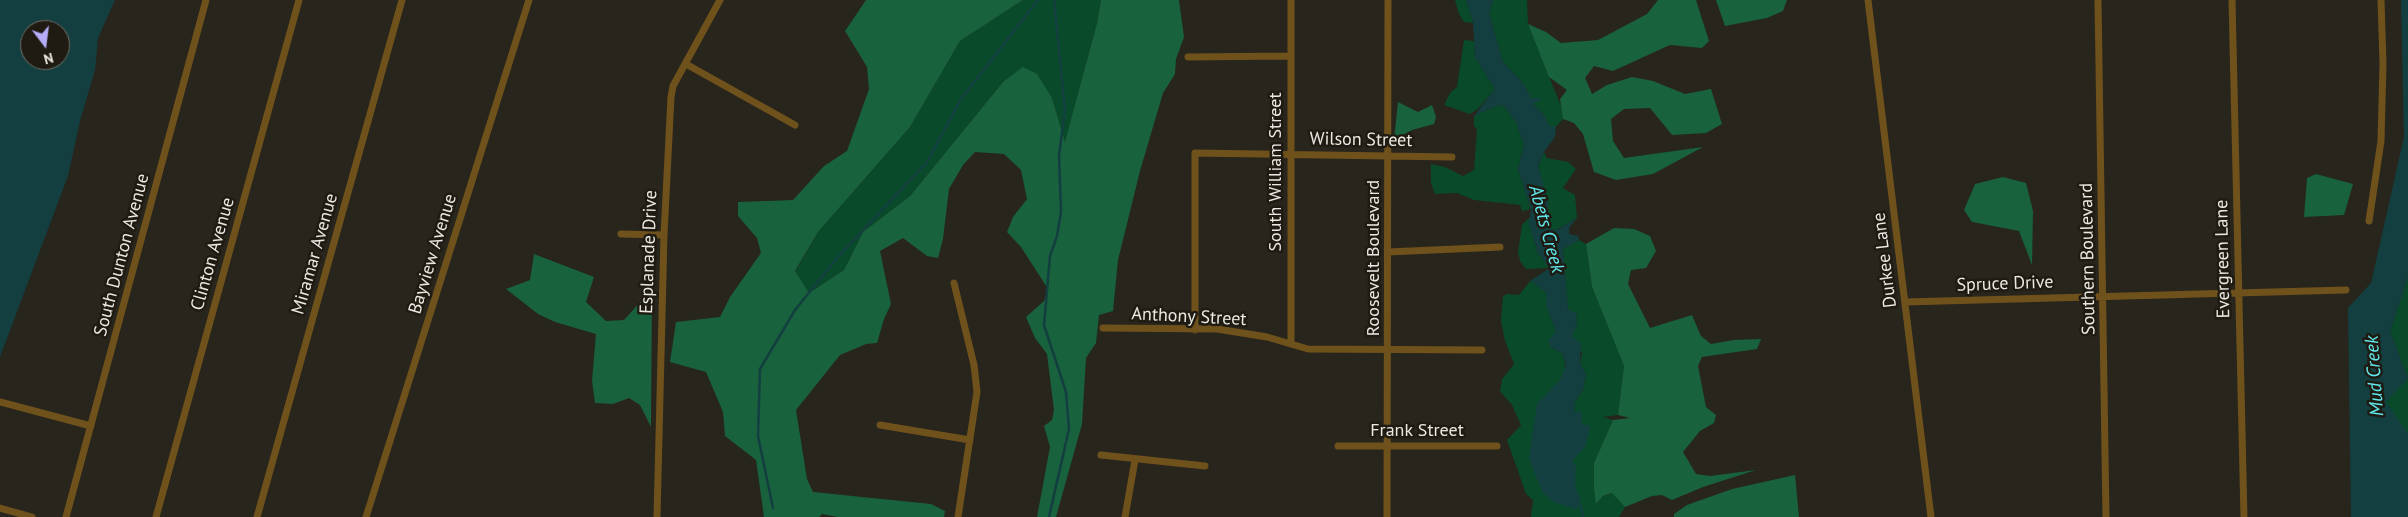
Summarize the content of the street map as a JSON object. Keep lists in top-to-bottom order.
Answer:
{
  "streets": {
    "street": [
      "Wilson Street",
      "South William Street",
      "Esplanade Drive",
      "Clinton Avenue",
      "Miramar Avenue",
      "Bayview Avenue",
      "South Dunton Avenue",
      "Roosevelt Boulevard",
      "Southern Boulevard",
      "Evergreen Lane",
      "Durkee Lane",
      "Spruce Drive",
      "Anthony Street",
      "Frank Street"
    ]
  },
  "crossings": [
    ["Wilson Street", "South William Street"],
    ["Wilson Street", "Roosevelt Boulevard"],
    ["Wilson Street", "Anthony Street"],
    ["South William Street", "Anthony Street"],
    ["Roosevelt Boulevard", "Anthony Street"],
    ["Roosevelt Boulevard", "Frank Street"],
    ["Southern Boulevard", "Spruce Drive"],
    ["Evergreen Lane", "Spruce Drive"],
    ["Durkee Lane", "Spruce Drive"]
  ],
  "water": ["Abets Creek", "Mud Creek"],
  "north": "bottom"
}
